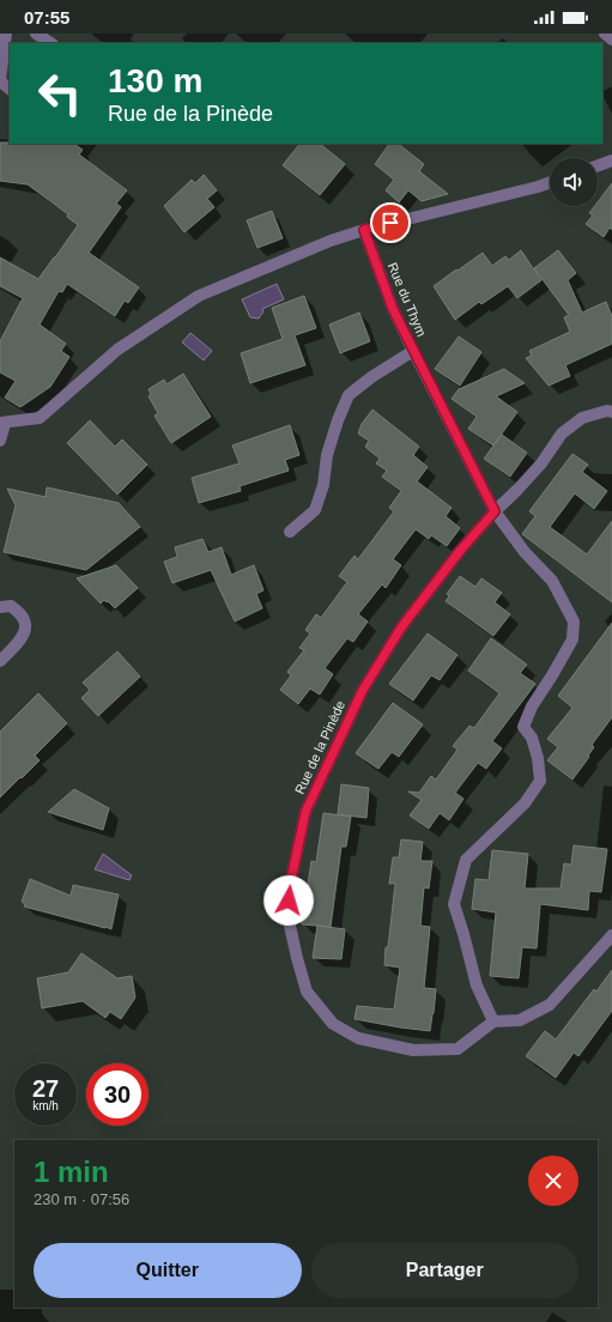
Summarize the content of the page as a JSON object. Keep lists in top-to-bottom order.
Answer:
{
  "streets": {
    "street": ["Rue du Thym", "Rue de la Pinède"]
  },
  "page": {
    "status": "07:55",
    "turn": ["130 m", "Rue de la Pinède"],
    "speed": "27 km/h",
    "limit": "30",
    "heading": ["1 min", "230 m · 07:56"],
    "buttons": ["Quitter", "Partager"]
  }
}
